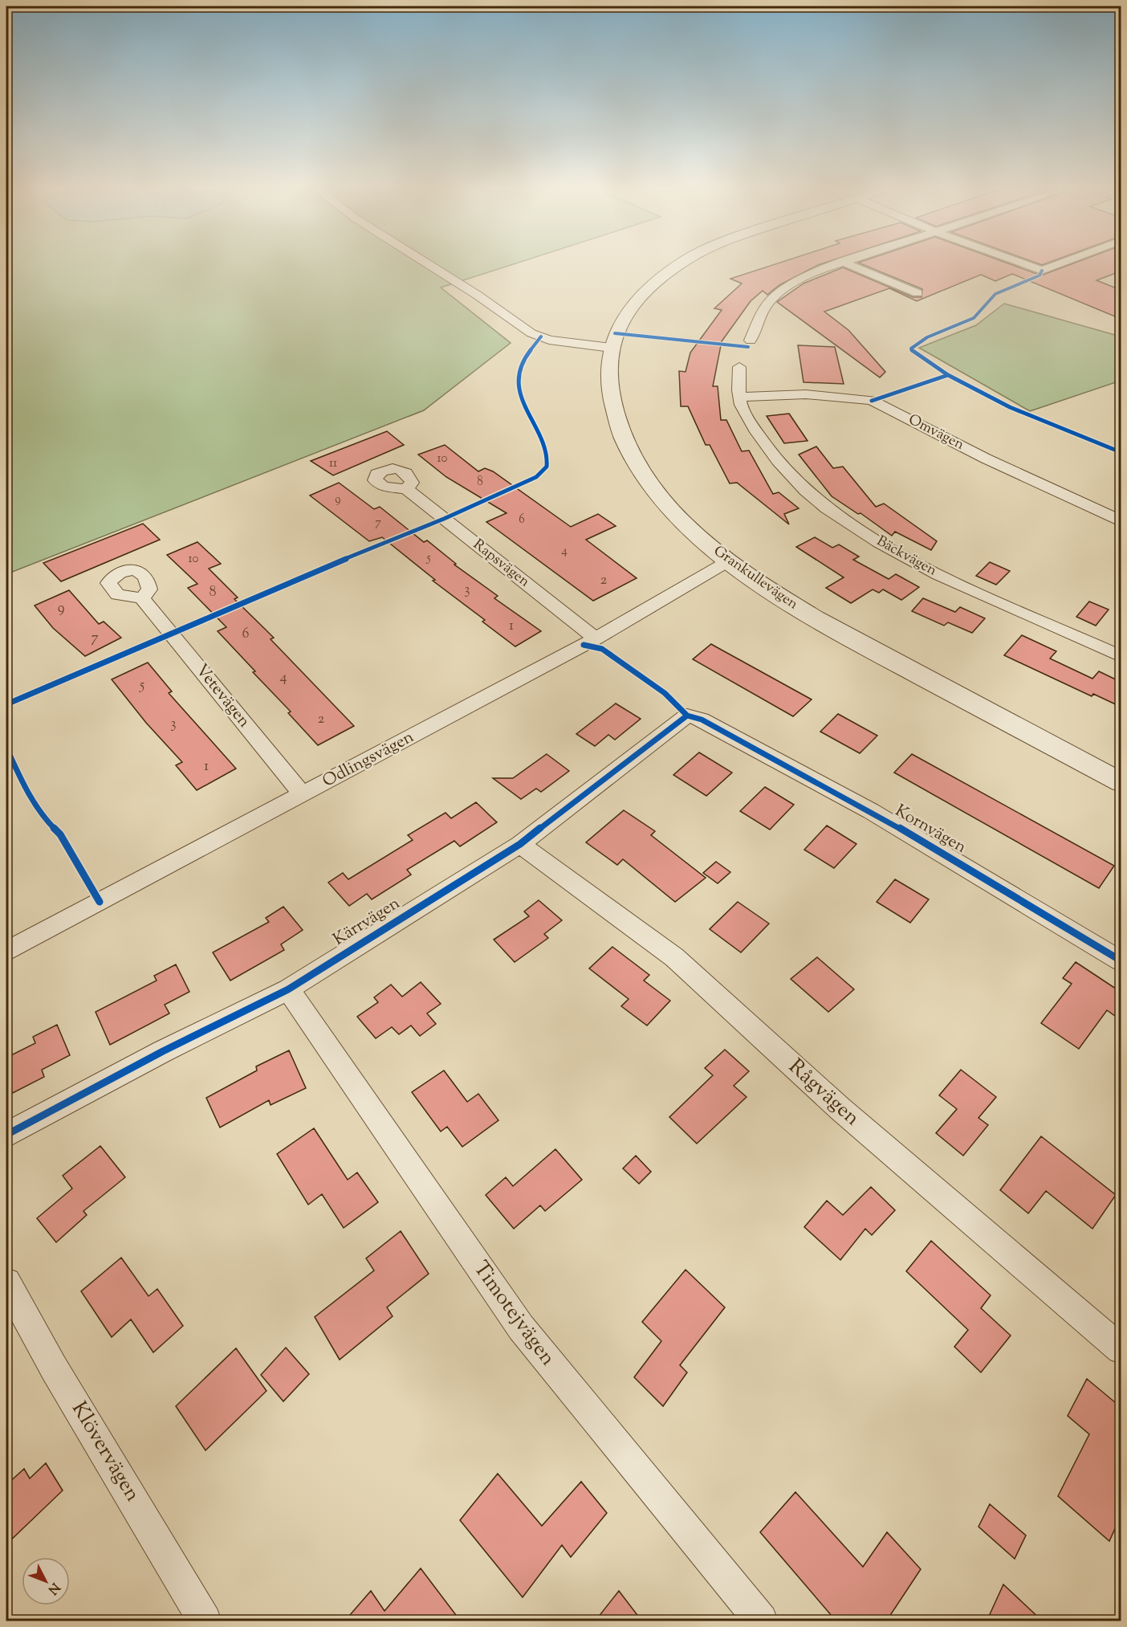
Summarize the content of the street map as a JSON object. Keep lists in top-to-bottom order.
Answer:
{
  "streets": {
    "street": [
      "Omvägen",
      "Bäckvägen",
      "Rapsvägen",
      "Grankullevägen",
      "Vetevägen",
      "Odlingsvägen",
      "Kornvägen",
      "Kärrvägen",
      "Rågvägen",
      "Timotejvägen",
      "Klövervägen"
    ]
  },
  "crossings": [
    ["Omvägen", "Bäckvägen"],
    ["Rapsvägen", "Odlingsvägen"],
    ["Grankullevägen", "Odlingsvägen"],
    ["Vetevägen", "Odlingsvägen"],
    ["Kornvägen", "Kärrvägen"],
    ["Kärrvägen", "Rågvägen"],
    ["Kärrvägen", "Timotejvägen"]
  ],
  "house_numbers": [
    "10",
    "11",
    "8",
    "9",
    "6",
    "7",
    "4",
    "5",
    "10",
    "2",
    "3",
    "8",
    "9",
    "1",
    "6",
    "7",
    "4",
    "5",
    "2",
    "3",
    "1"
  ],
  "north": "bottom right"
}
